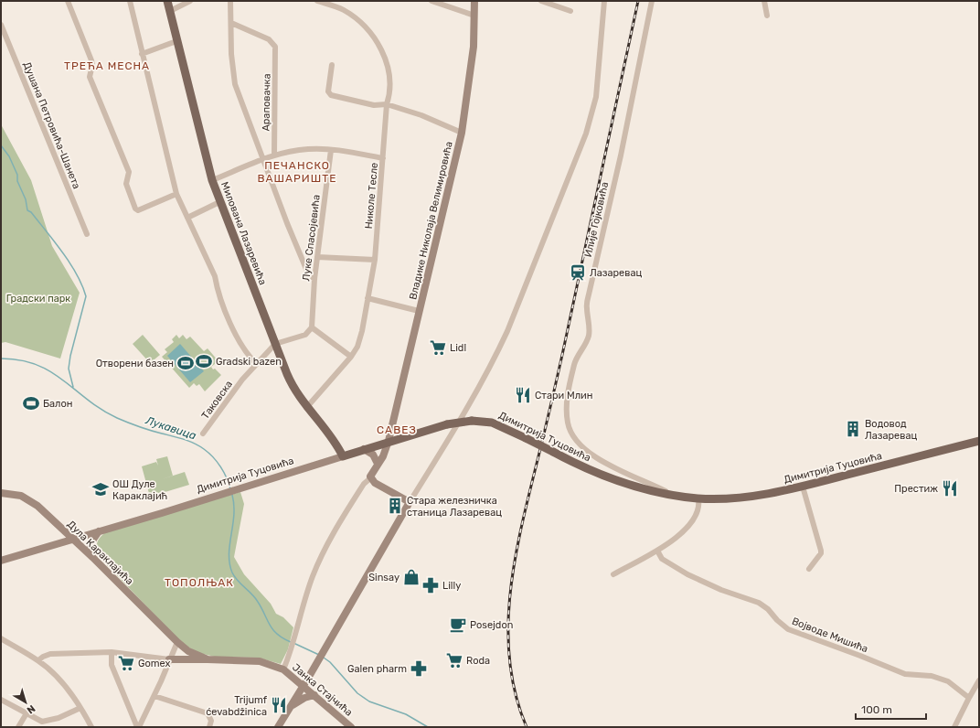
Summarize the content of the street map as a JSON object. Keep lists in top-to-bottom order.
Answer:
{
  "streets": {
    "main road": ["Милована Лазаревића", "Димитрија Туцовића"],
    "street": [
      "Араповачка",
      "Душана Петровића-Шанета",
      "Николе Тесле",
      "Илије Гојковића",
      "Владике Николаја Велимировића",
      "Луке Спасојевића",
      "Таковска",
      "Дула Караклајића",
      "Војводе Мишића",
      "Јанка Стајчића"
    ]
  },
  "crossings": [
    ["Николе Тесле", "Милована Лазаревића"],
    ["Илије Гојковића", "Димитрија Туцовића"],
    ["Владике Николаја Велимировића", "Димитрија Туцовића"],
    ["Милована Лазаревића", "Таковска"],
    ["Милована Лазаревића", "Димитрија Туцовића"],
    ["Димитрија Туцовића", "Дула Караклајића"],
    ["Дула Караклајића", "Јанка Стајчића"]
  ],
  "districts": [
    "ТРЕЋА МЕСНА",
    "ПЕЧАНСКО ВАШАРИШТЕ",
    "САВЕЗ",
    "ТОПОЛЊАК"
  ],
  "water": ["Лукавица"],
  "parks": ["Градски парк"],
  "places": {
    "station": ["Лазаревац"],
    "supermarket": ["Lidl", "Roda", "Gomex"],
    "sports": ["Gradski bazen", "Отворени базен", "Балон"],
    "restaurant": ["Стари Млин", "Престиж", "Trijumf ćevabdžinica"],
    "building": ["Водовод Лазаревац", "Стара железничка станица Лазаревац"],
    "school or university": ["ОШ Дуле Караклајић"],
    "shop": ["Sinsay"],
    "pharmacy": ["Lilly", "Galen pharm"],
    "cafe": ["Posejdon"]
  },
  "scale_bar": "100 m",
  "north": "bottom right"
}
